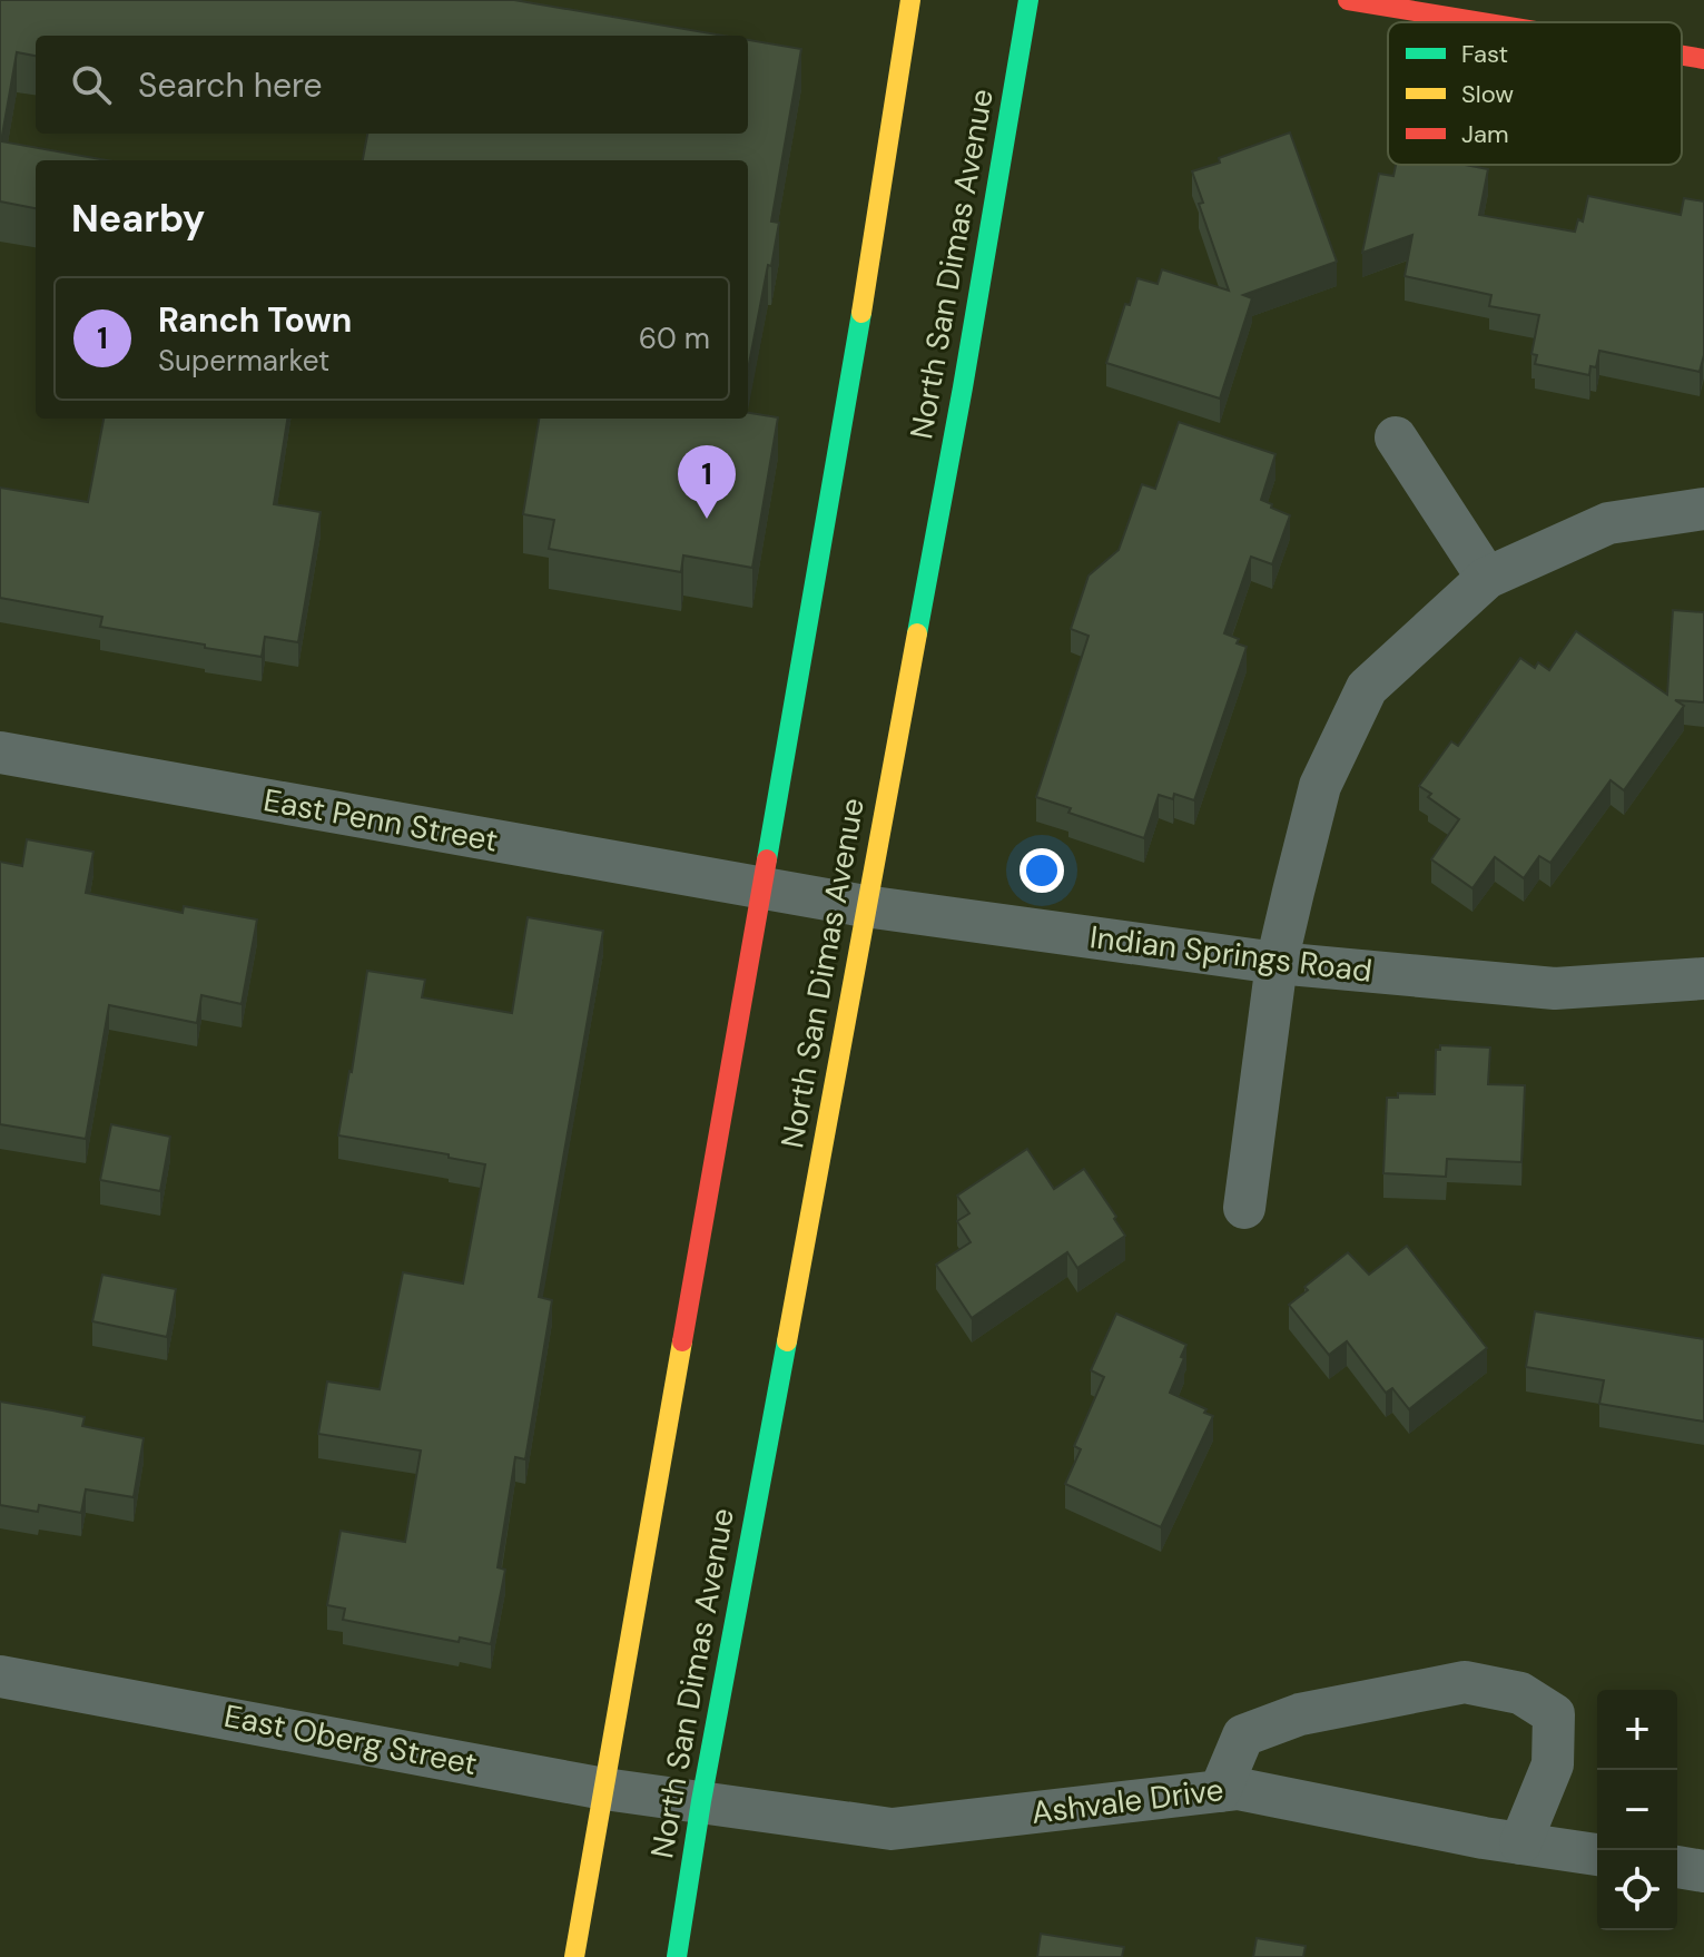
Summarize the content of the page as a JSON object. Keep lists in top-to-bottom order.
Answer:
{
  "streets": {
    "main road": ["North San Dimas Avenue"],
    "street": [
      "East Penn Street",
      "Indian Springs Road",
      "East Oberg Street",
      "Ashvale Drive"
    ]
  },
  "crossings": [
    ["North San Dimas Avenue", "Indian Springs Road"],
    ["North San Dimas Avenue", "East Oberg Street"],
    ["North San Dimas Avenue", "Ashvale Drive"],
    ["East Penn Street", "Indian Springs Road"],
    ["East Oberg Street", "Ashvale Drive"]
  ],
  "legend": ["Fast", "Slow", "Jam"],
  "page": {
    "search": "Search here",
    "heading": "Nearby",
    "list": [
      {
        "mark": "1",
        "name": "Ranch Town",
        "note": "Supermarket",
        "value": "60 m"
      }
    ],
    "pins": "1",
    "map_buttons": ["+", "−"]
  }
}
